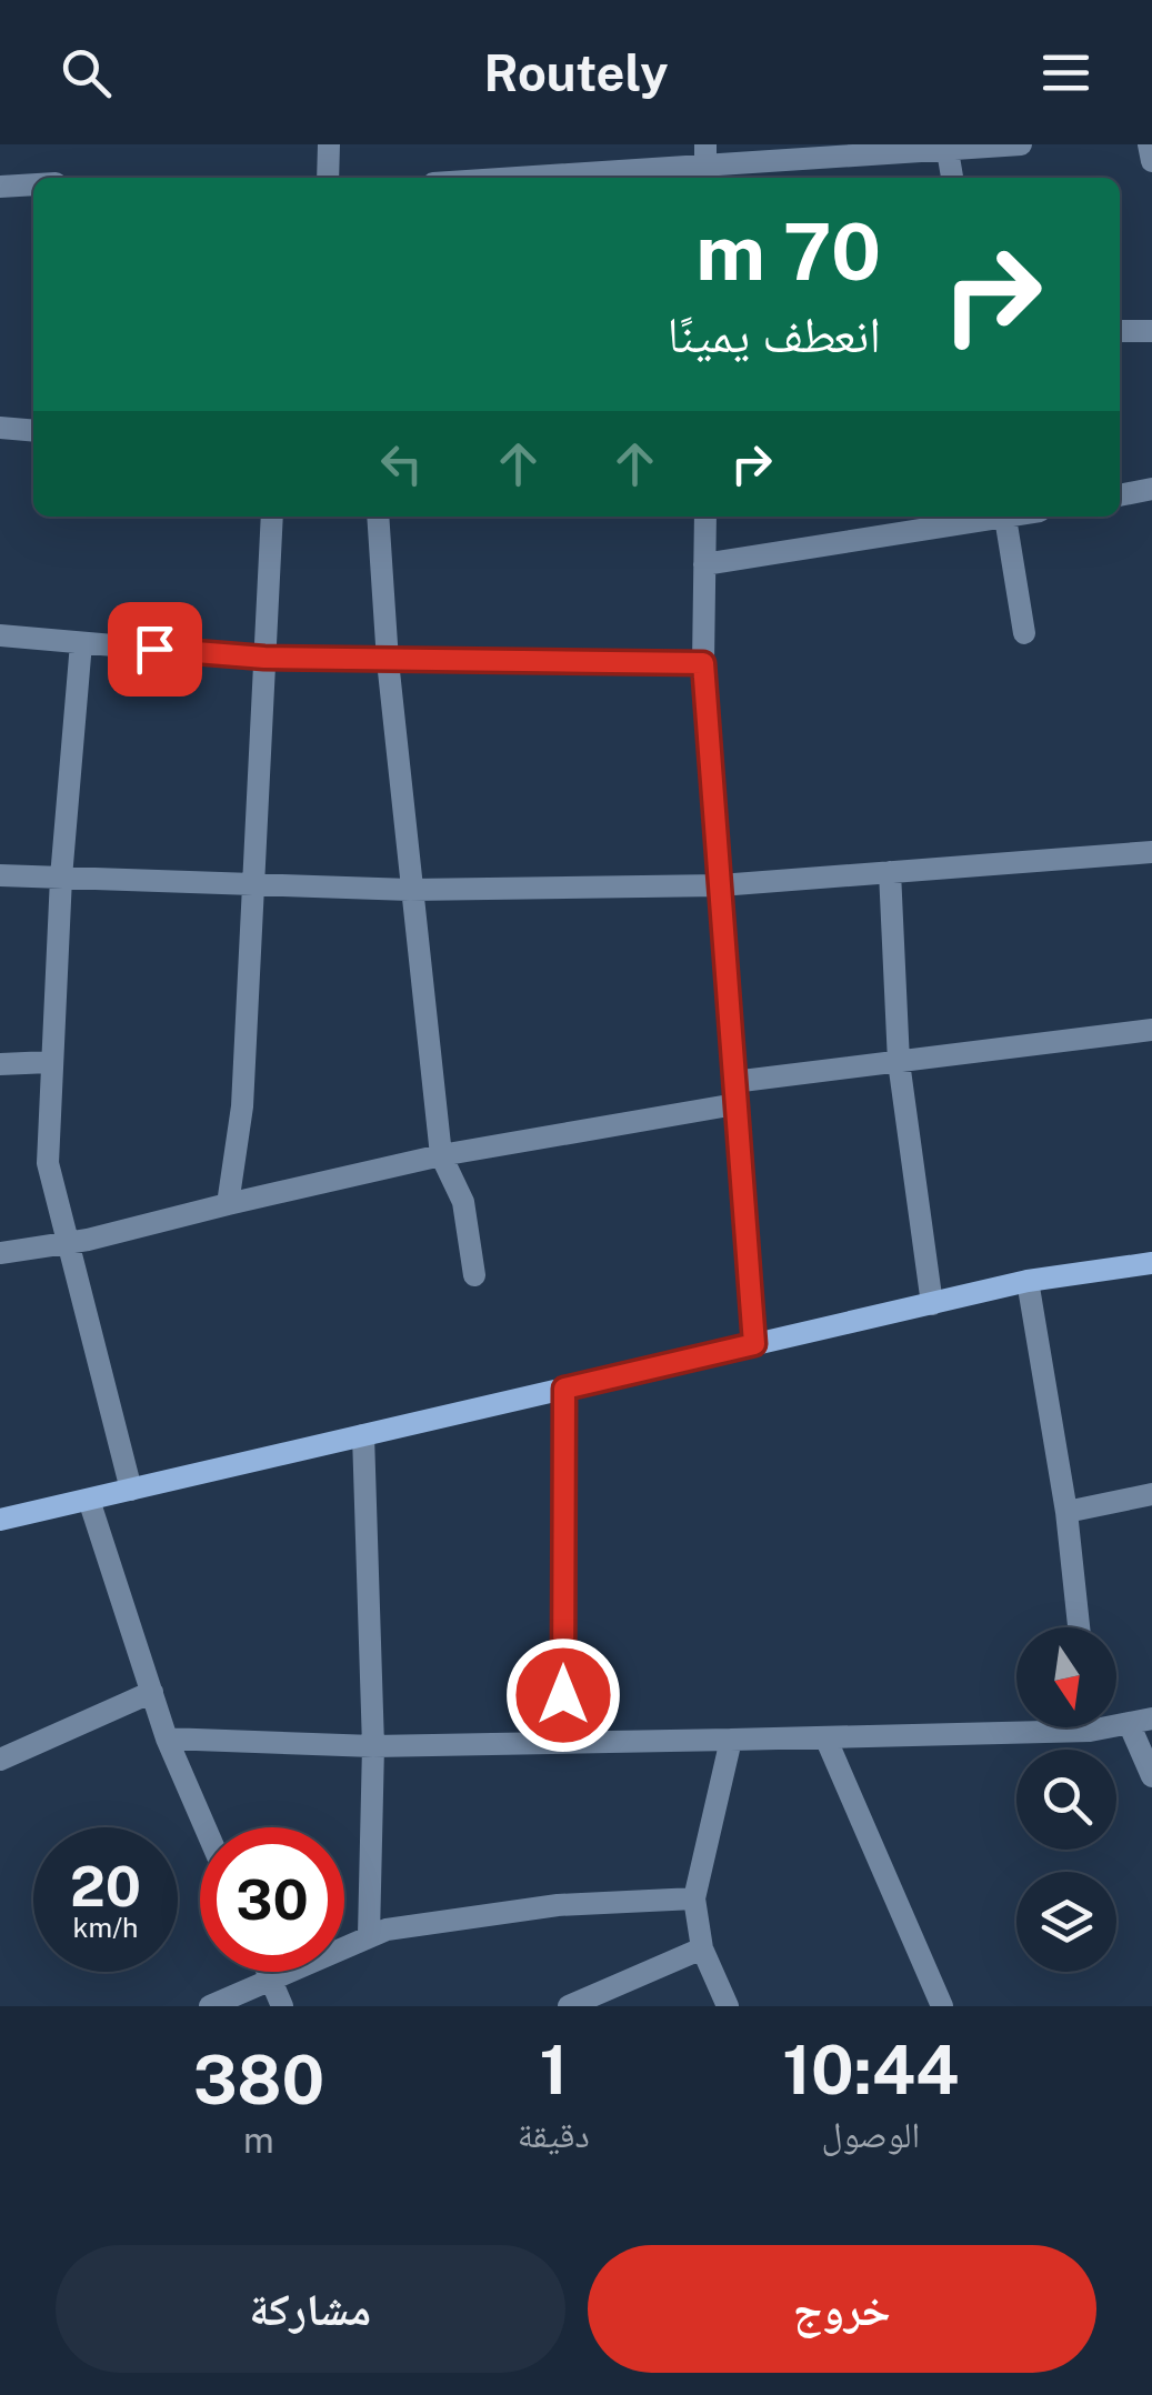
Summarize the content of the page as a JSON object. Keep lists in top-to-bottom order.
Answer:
{
  "north": "bottom",
  "page": {
    "header": "Routely",
    "turn": ["70 m", "انعطف يمينًا"],
    "speed": "20 km/h",
    "limit": "30",
    "eta": [
      "10:44",
      "الوصول",
      "1",
      "دقيقة",
      "380",
      "m"
    ],
    "buttons": ["خروج", "مشاركة"]
  }
}
